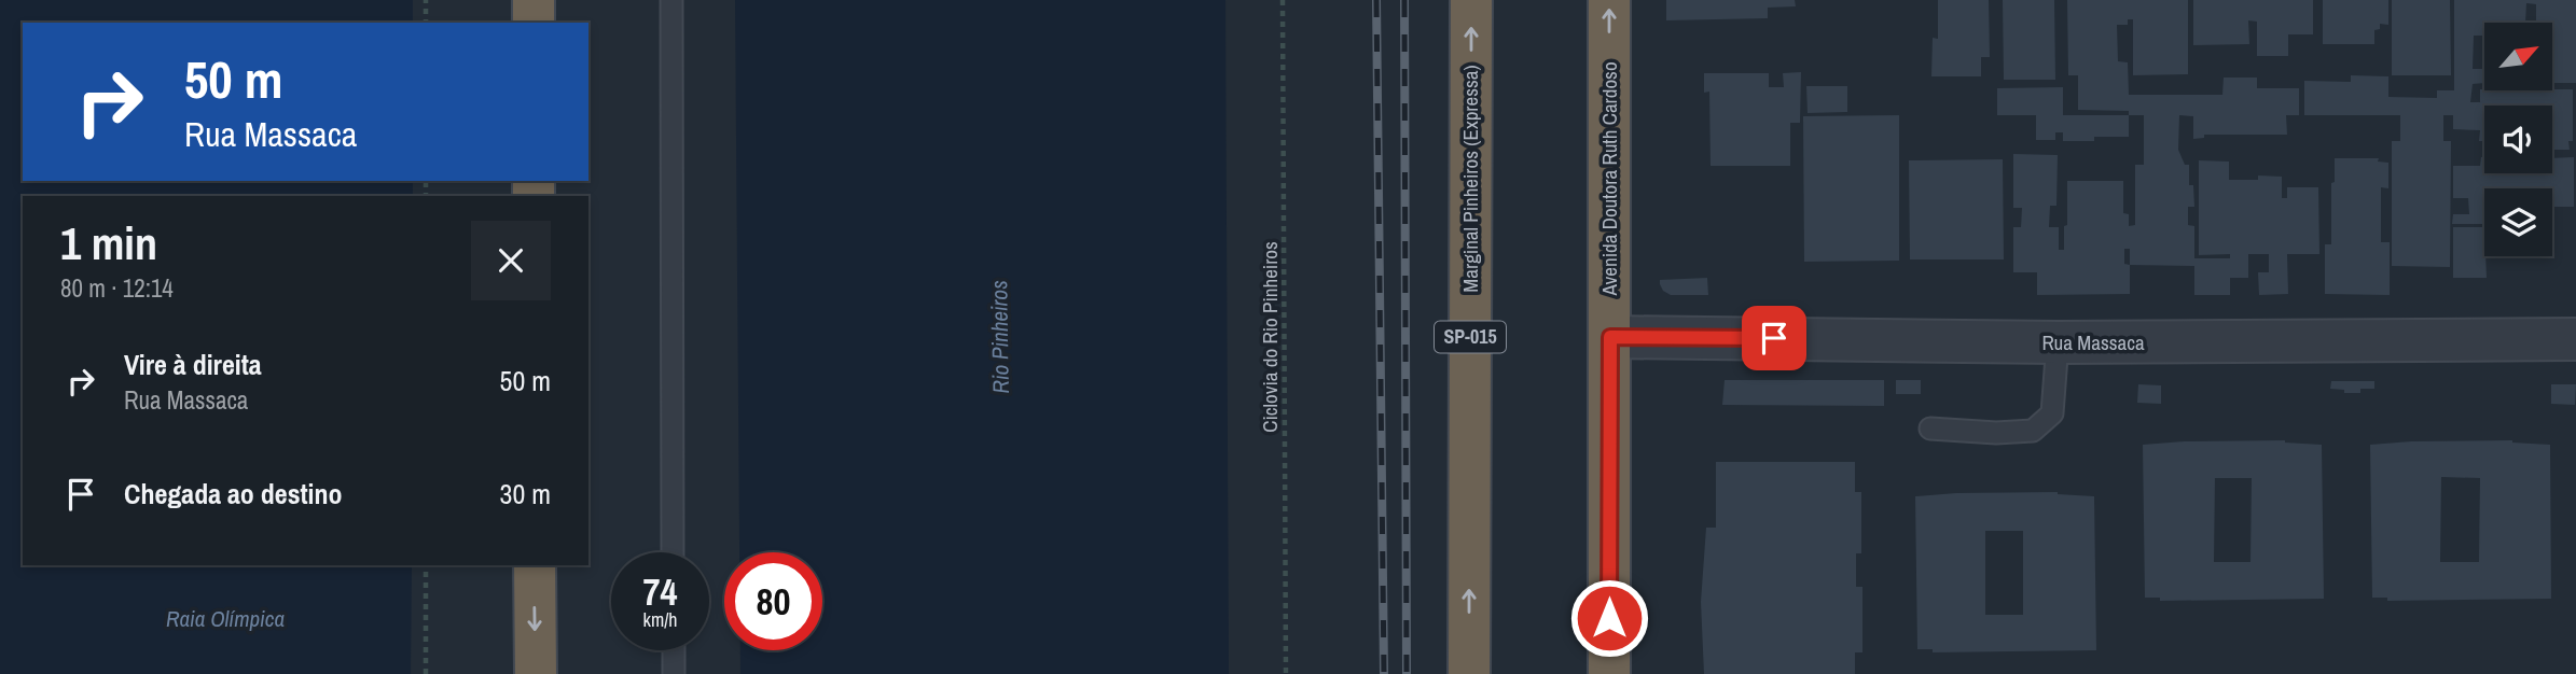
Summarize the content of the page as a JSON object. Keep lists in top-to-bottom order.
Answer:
{
  "streets": {
    "highway": ["Marginal Pinheiros (Expressa)", "Avenida Doutora Ruth Cardoso", "SP-015"],
    "street": ["Rua Massaca"],
    "path": ["Ciclovia do Rio Pinheiros"]
  },
  "crossings": [
    ["Avenida Doutora Ruth Cardoso", "Rua Massaca"]
  ],
  "one_way": ["Marginal Pinheiros (Expressa)", "Avenida Doutora Ruth Cardoso"],
  "water": ["Rio Pinheiros", "Raia Olímpica"],
  "north": "top right",
  "page": {
    "turn": ["50 m", "Rua Massaca"],
    "heading": ["1 min", "80 m · 12:14"],
    "list": [
      {
        "name": "Vire à direita",
        "note": "Rua Massaca",
        "value": "50 m"
      },
      {
        "name": "Chegada ao destino",
        "value": "30 m"
      }
    ],
    "speed": "74 km/h",
    "limit": "80"
  }
}
